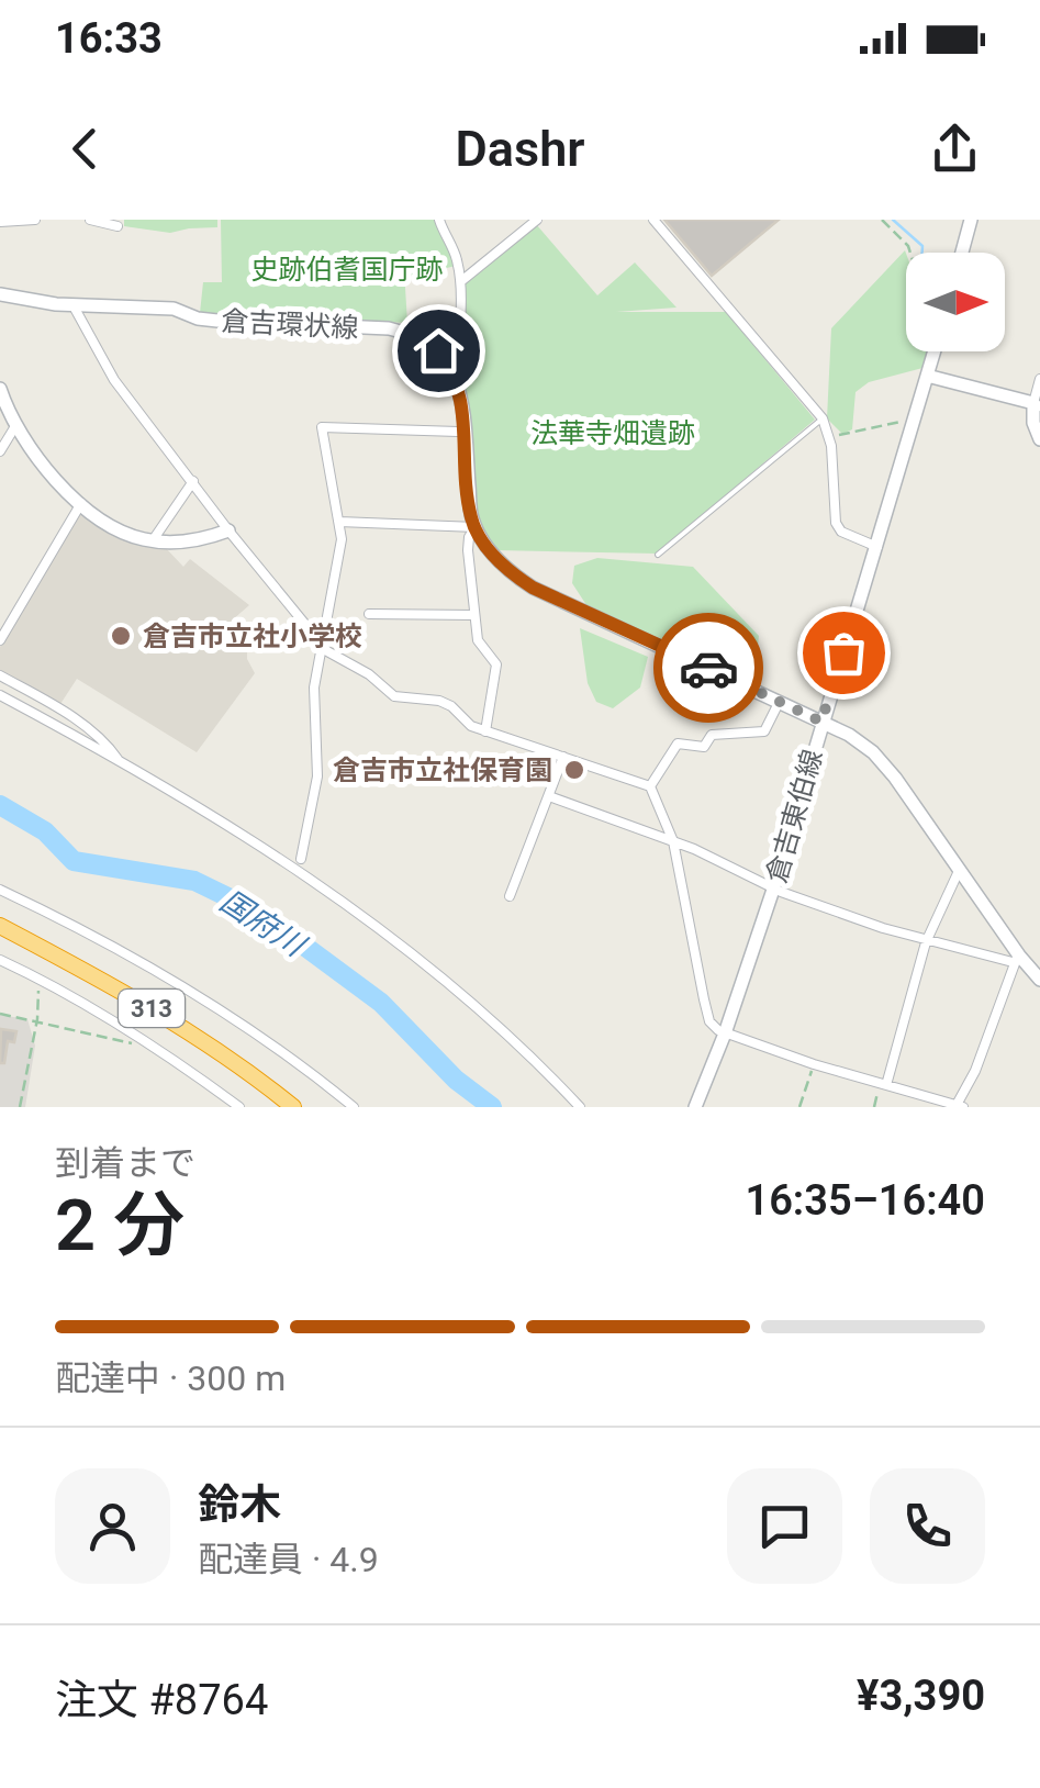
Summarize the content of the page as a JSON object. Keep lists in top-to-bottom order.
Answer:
{
  "streets": {
    "highway": ["313"],
    "main road": ["倉吉環状線", "倉吉東伯線"]
  },
  "water": ["国府川"],
  "parks": ["史跡伯耆国庁跡", "法華寺畑遺跡"],
  "places": ["倉吉市立社小学校", "倉吉市立社保育園"],
  "north": "right",
  "page": {
    "status": "16:33",
    "header": "Dashr",
    "heading": ["2 分", "到着まで", "16:35–16:40"],
    "panel": [
      "鈴木",
      "配達員 · 4.9",
      "注文 #8764",
      "¥3,390"
    ],
    "bar": "配達中 · 300 m"
  }
}
